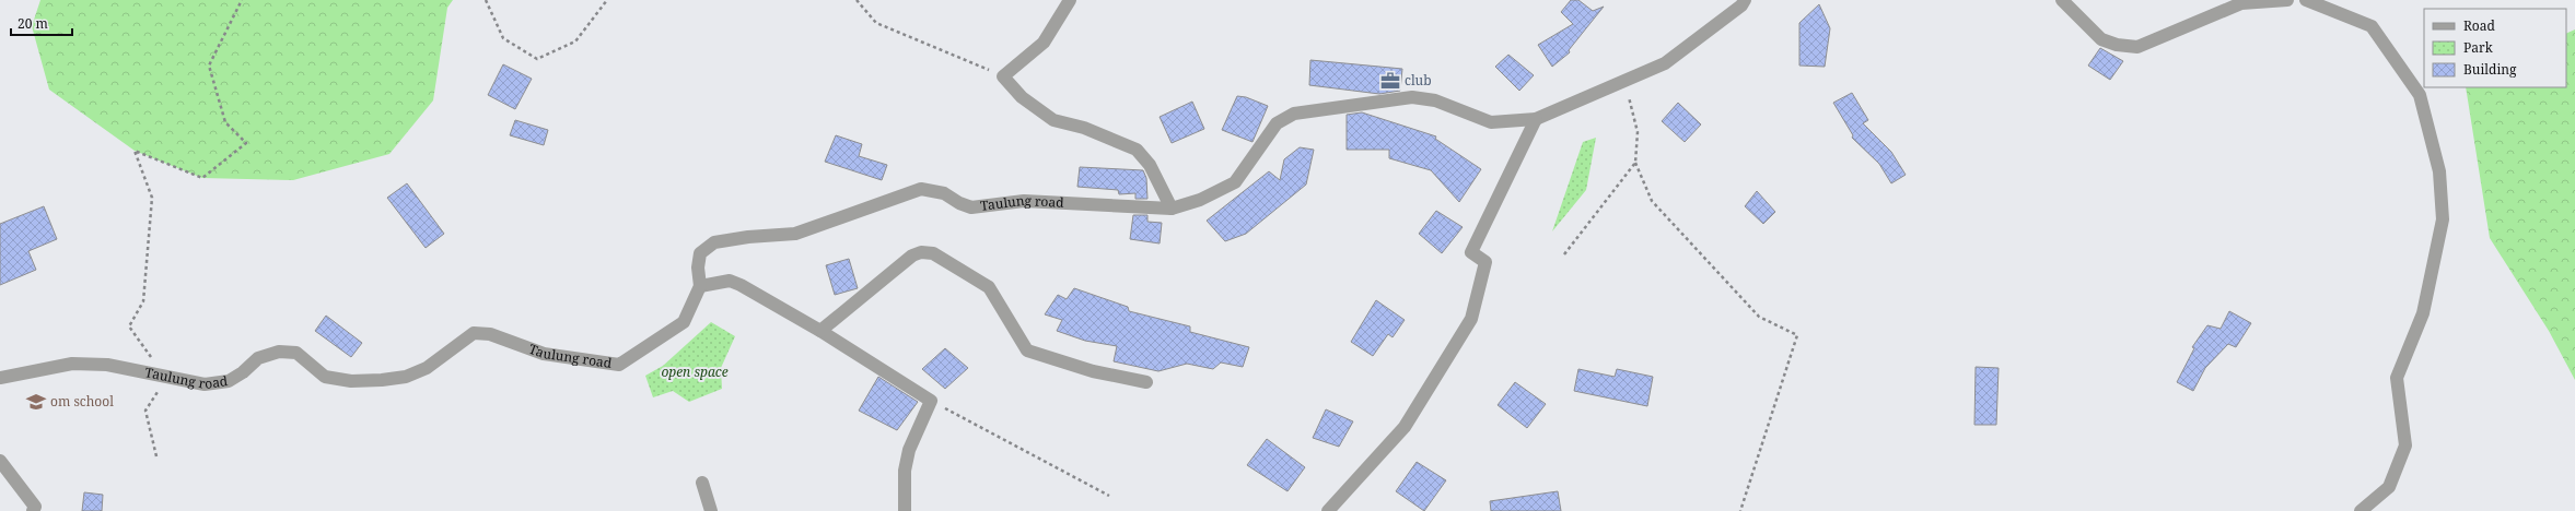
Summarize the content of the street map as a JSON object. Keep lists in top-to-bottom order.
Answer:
{
  "streets": {
    "street": ["Taulung road"]
  },
  "parks": ["open space"],
  "places": {
    "office": ["club"],
    "school or university": ["om school"]
  },
  "legend": ["Road", "Park", "Building"],
  "scale_bar": "20 m"
}
